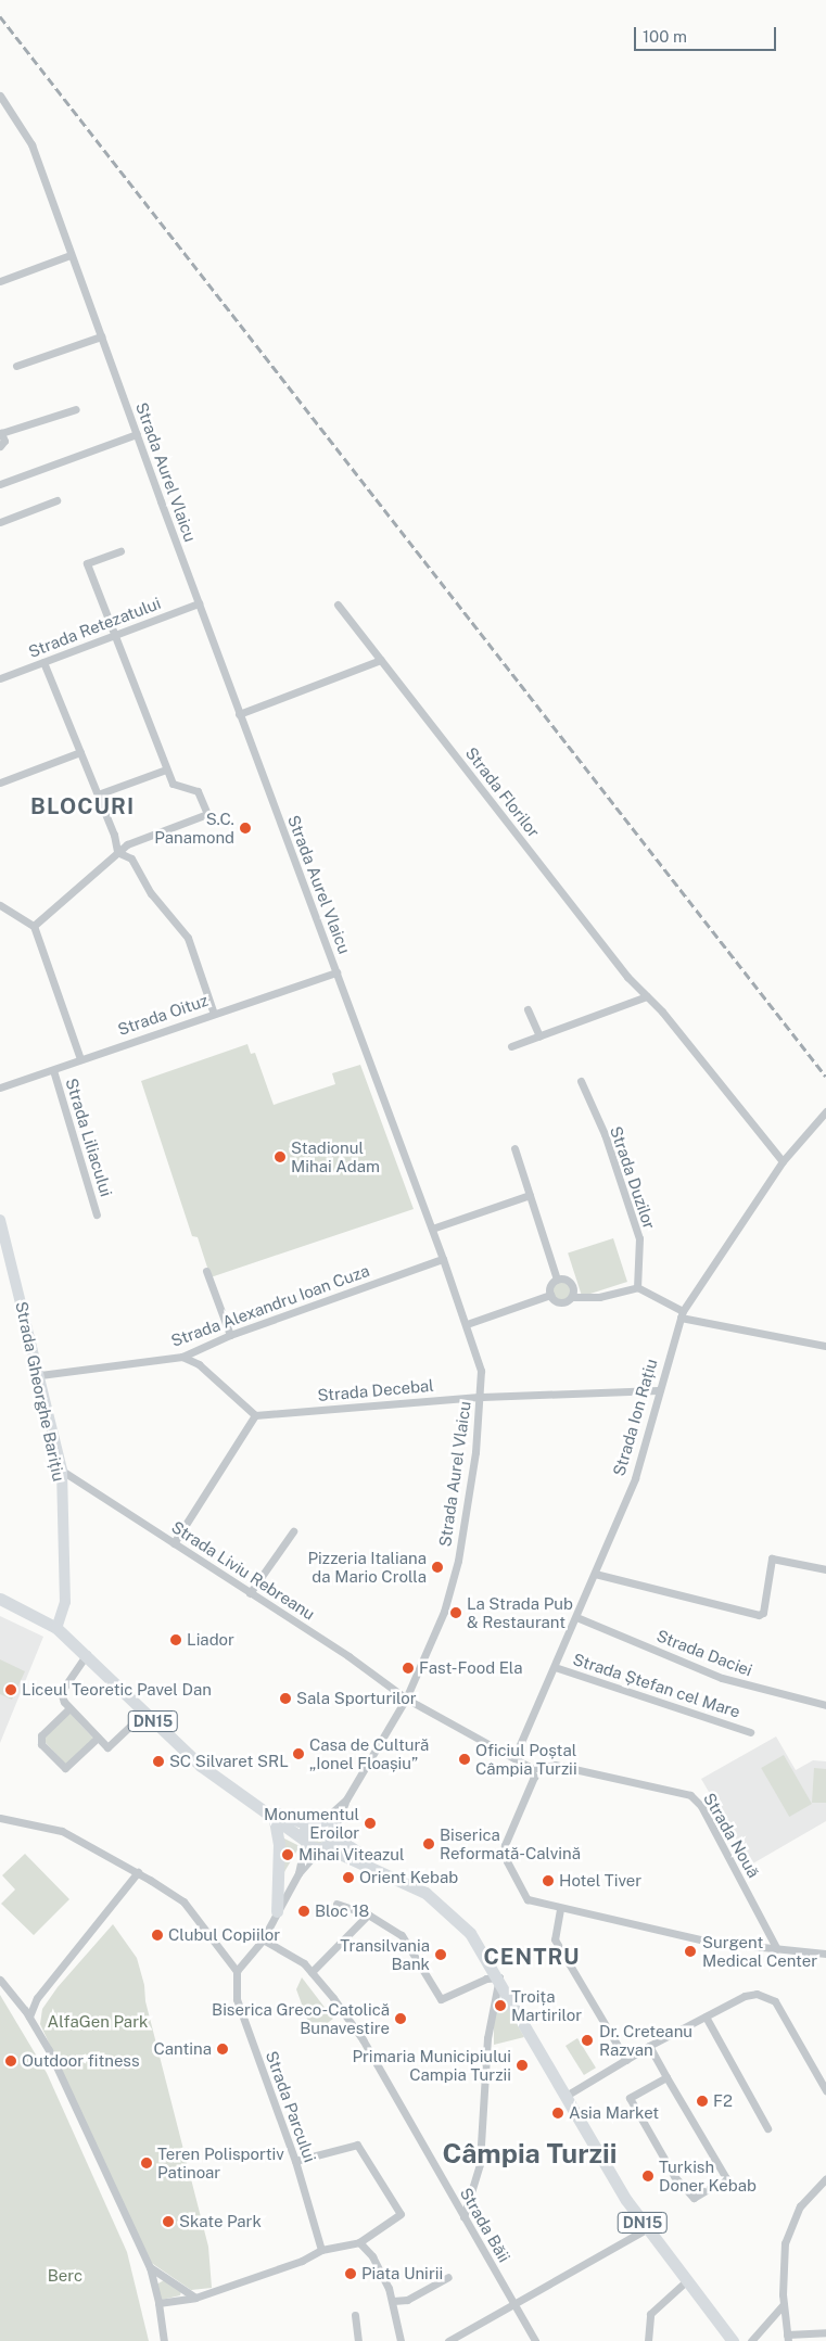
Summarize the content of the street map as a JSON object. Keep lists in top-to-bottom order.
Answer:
{
  "streets": {
    "main road": ["DN15"],
    "street": [
      "Strada Aurel Vlaicu",
      "Strada Retezatului",
      "Strada Florilor",
      "Strada Oituz",
      "Strada Liliacului",
      "Strada Duzilor",
      "Strada Alexandru Ioan Cuza",
      "Strada Decebal",
      "Strada Gheorghe Barițiu",
      "Strada Ion Rațiu",
      "Strada Liviu Rebreanu",
      "Strada Daciei",
      "Strada Ștefan cel Mare",
      "Strada Nouă",
      "Strada Parcului",
      "Strada Băii"
    ]
  },
  "crossings": [
    ["Strada Aurel Vlaicu", "Strada Retezatului"],
    ["Strada Aurel Vlaicu", "Strada Oituz"],
    ["Strada Aurel Vlaicu", "Strada Alexandru Ioan Cuza"],
    ["Strada Aurel Vlaicu", "Strada Decebal"],
    ["Strada Aurel Vlaicu", "Strada Liviu Rebreanu"],
    ["Strada Florilor", "Strada Ion Rațiu"],
    ["Strada Oituz", "Strada Liliacului"],
    ["Strada Alexandru Ioan Cuza", "Strada Gheorghe Barițiu"],
    ["Strada Decebal", "Strada Ion Rațiu"],
    ["Strada Gheorghe Barițiu", "Strada Liviu Rebreanu"],
    ["Strada Gheorghe Barițiu", "DN15"],
    ["Strada Ion Rațiu", "Strada Liviu Rebreanu"],
    ["Strada Ion Rațiu", "Strada Daciei"],
    ["Strada Ion Rațiu", "Strada Ștefan cel Mare"],
    ["Strada Liviu Rebreanu", "Strada Nouă"]
  ],
  "districts": ["BLOCURI", "CENTRU", "Câmpia Turzii"],
  "parks": ["AlfaGen Park", "Berc"],
  "places": [
    "S.C. Panamond",
    "Stadionul Mihai Adam",
    "Pizzeria Italiana da Mario Crolla",
    "La Strada Pub & Restaurant",
    "Liador",
    "Fast-Food Ela",
    "Liceul Teoretic Pavel Dan",
    "Sala Sporturilor",
    "Casa de Cultură „Ionel Floașiu”",
    "Oficiul Poștal Câmpia Turzii",
    "SC Silvaret SRL",
    "Monumentul Eroilor",
    "Biserica Reformată-Calvină",
    "Mihai Viteazul",
    "Orient Kebab",
    "Hotel Tiver",
    "Bloc 18",
    "Clubul Copiilor",
    "Surgent Medical Center",
    "Transilvania Bank",
    "Troița Martirilor",
    "Biserica Greco-Catolică Bunavestire",
    "Dr. Creteanu Razvan",
    "Cantina",
    "Outdoor fitness",
    "Primaria Municipiului Campia Turzii",
    "F2",
    "Asia Market",
    "Teren Polisportiv Patinoar",
    "Turkish Doner Kebab",
    "Skate Park",
    "Piata Unirii"
  ],
  "scale_bar": "100 m"
}
